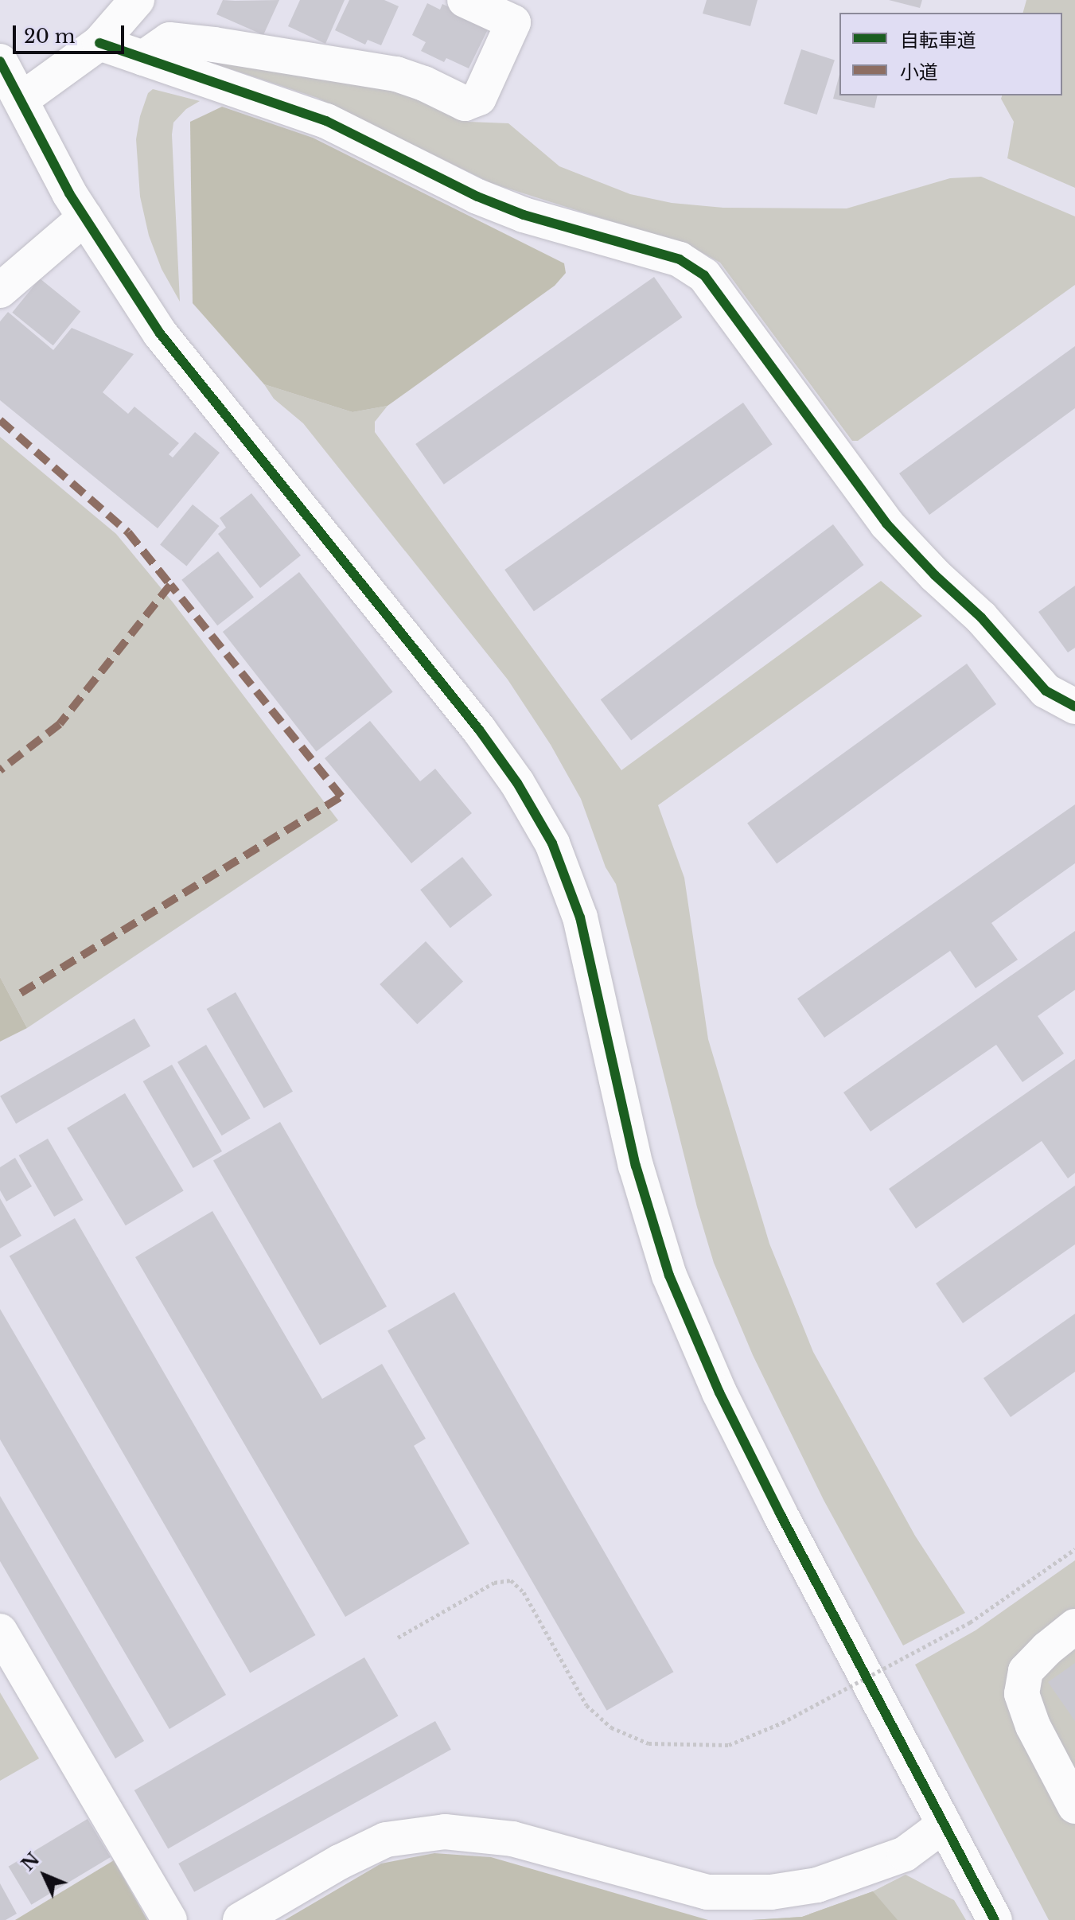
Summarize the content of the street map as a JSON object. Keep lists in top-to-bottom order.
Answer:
{
  "legend": ["自転車道", "小道"],
  "scale_bar": "20 m",
  "north": "top left"
}
